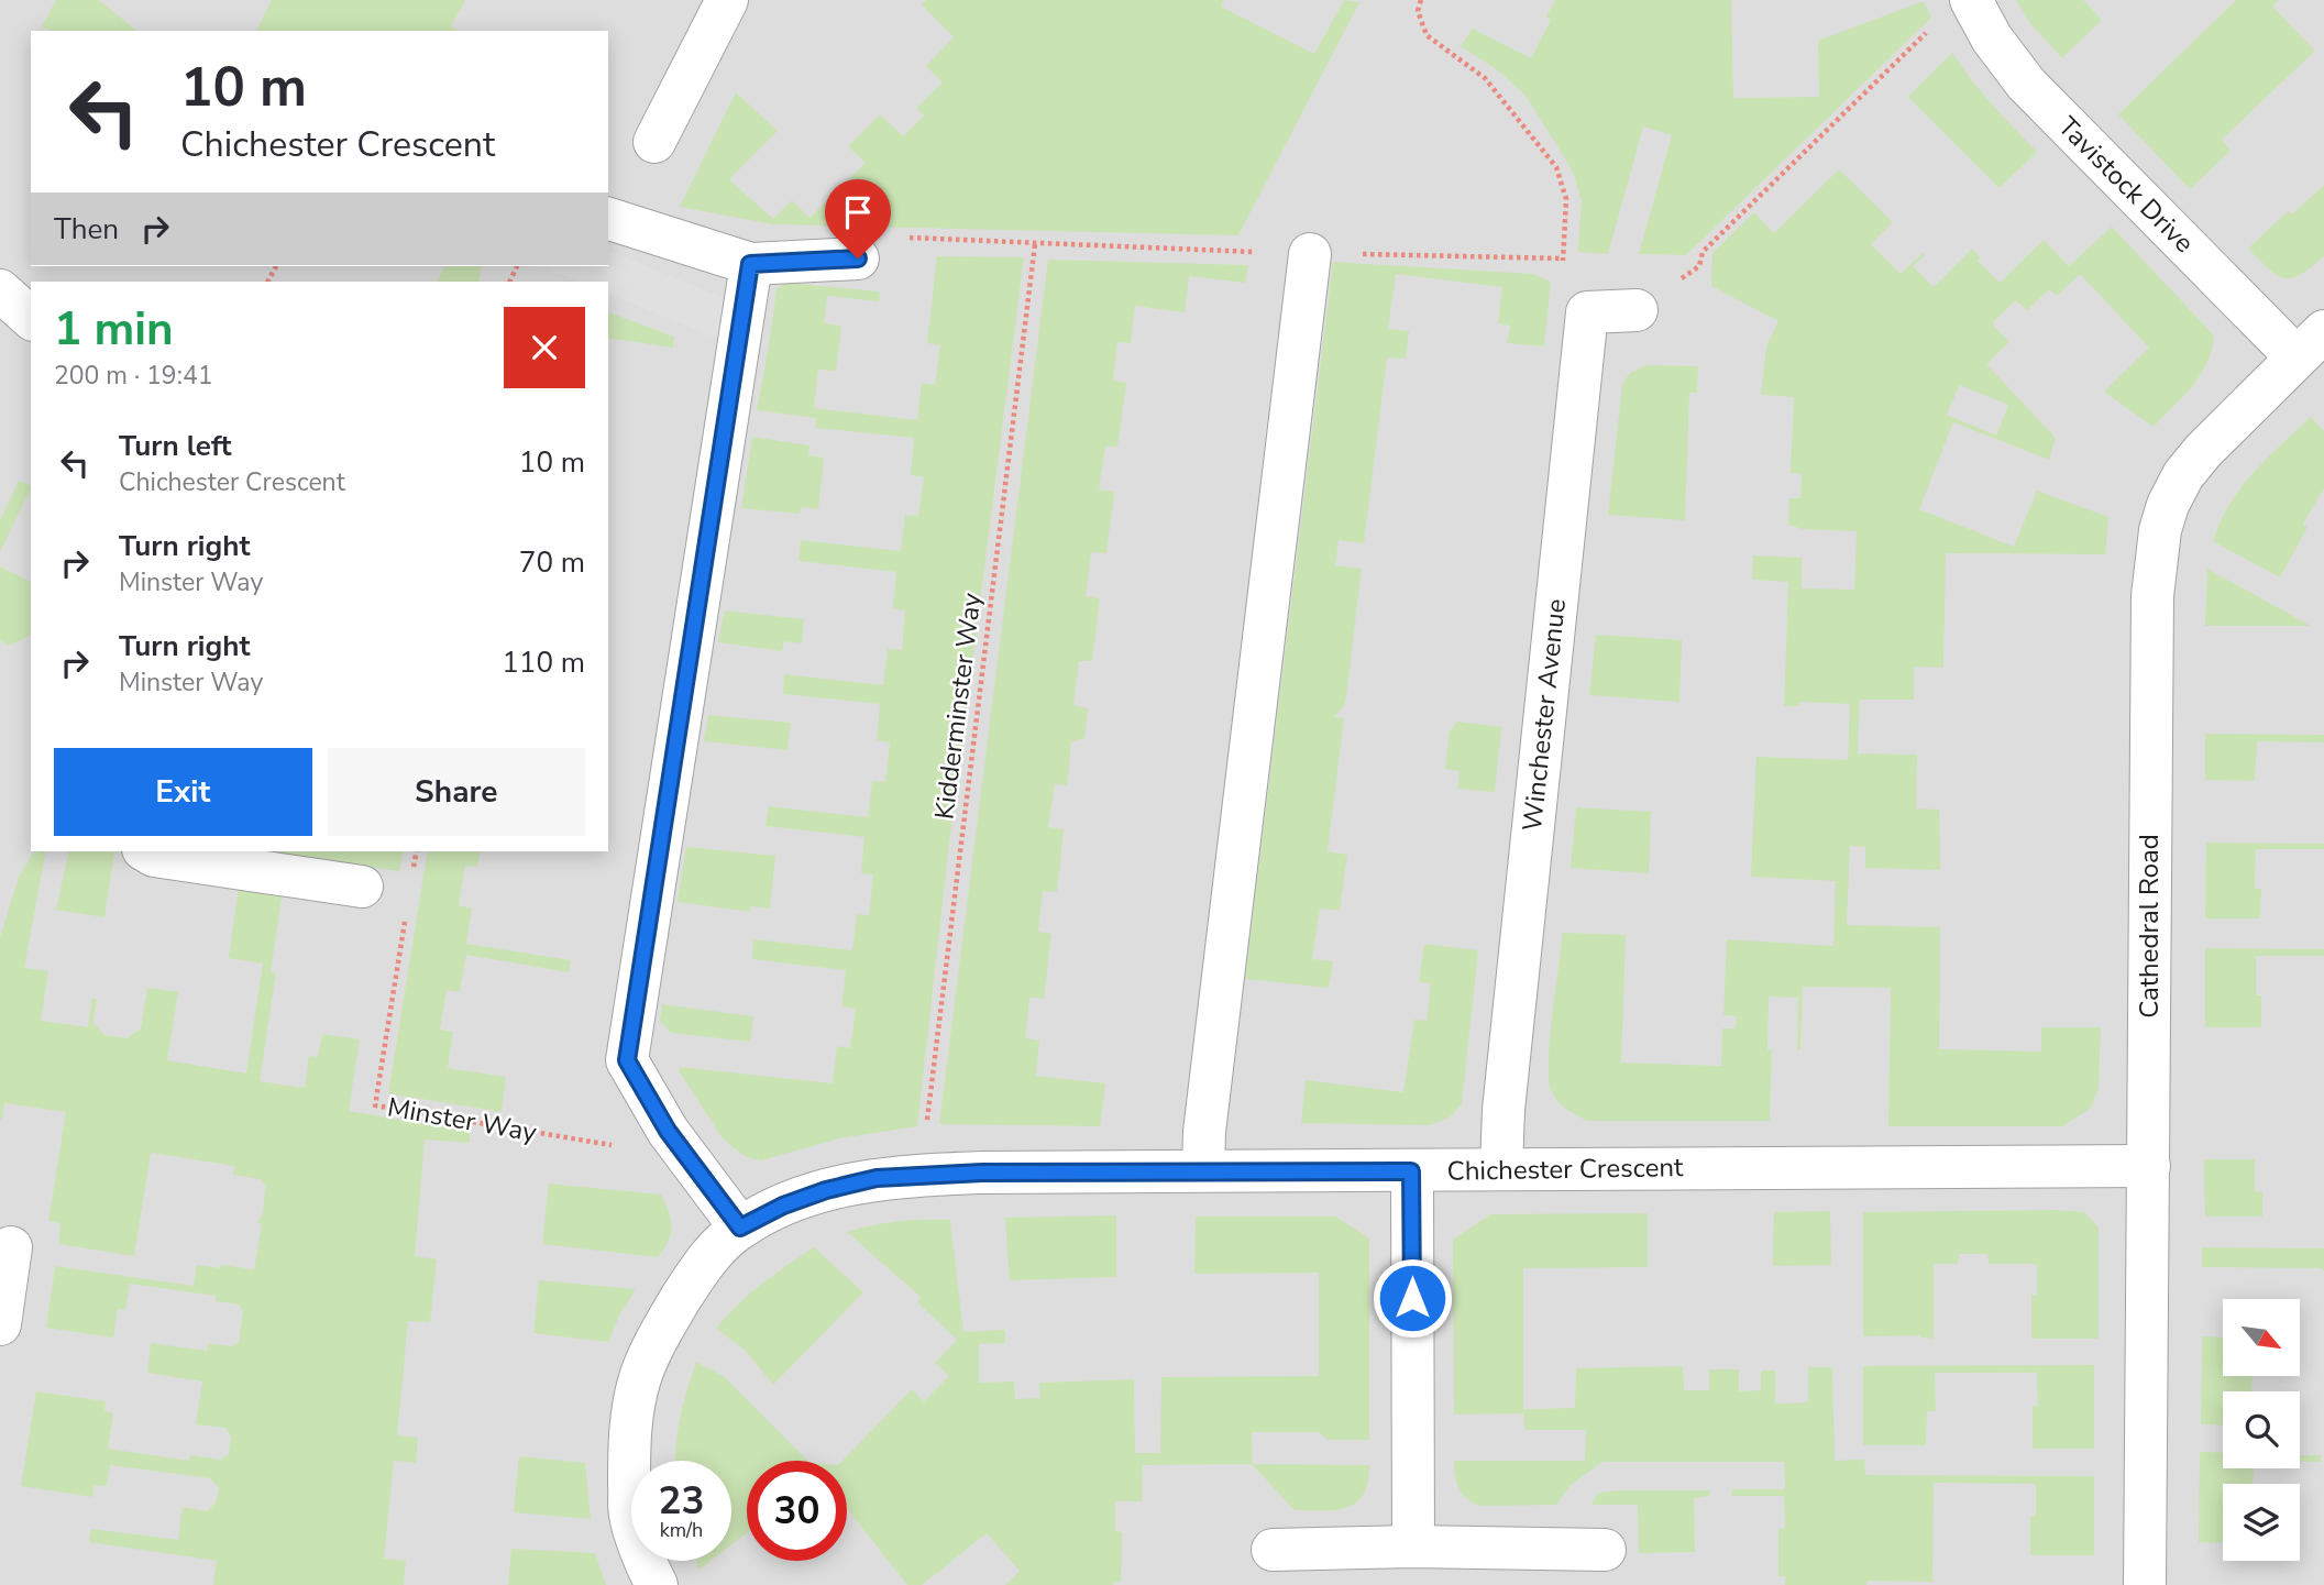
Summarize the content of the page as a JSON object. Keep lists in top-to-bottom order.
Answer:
{
  "streets": {
    "street": [
      "Tavistock Drive",
      "Winchester Avenue",
      "Cathedral Road",
      "Chichester Crescent"
    ],
    "path": ["Kidderminster Way", "Minster Way"]
  },
  "crossings": [
    ["Tavistock Drive", "Cathedral Road"],
    ["Kidderminster Way", "Chichester Crescent"],
    ["Winchester Avenue", "Chichester Crescent"],
    ["Cathedral Road", "Chichester Crescent"]
  ],
  "north": "bottom right",
  "page": {
    "turn": ["10 m", "Chichester Crescent"],
    "then": "Then",
    "heading": ["1 min", "200 m · 19:41"],
    "list": [
      {
        "name": "Turn left",
        "note": "Chichester Crescent",
        "value": "10 m"
      },
      {
        "name": "Turn right",
        "note": "Minster Way",
        "value": "70 m"
      },
      {
        "name": "Turn right",
        "note": "Minster Way",
        "value": "110 m"
      }
    ],
    "buttons": ["Exit", "Share"],
    "speed": "23 km/h",
    "limit": "30"
  }
}
